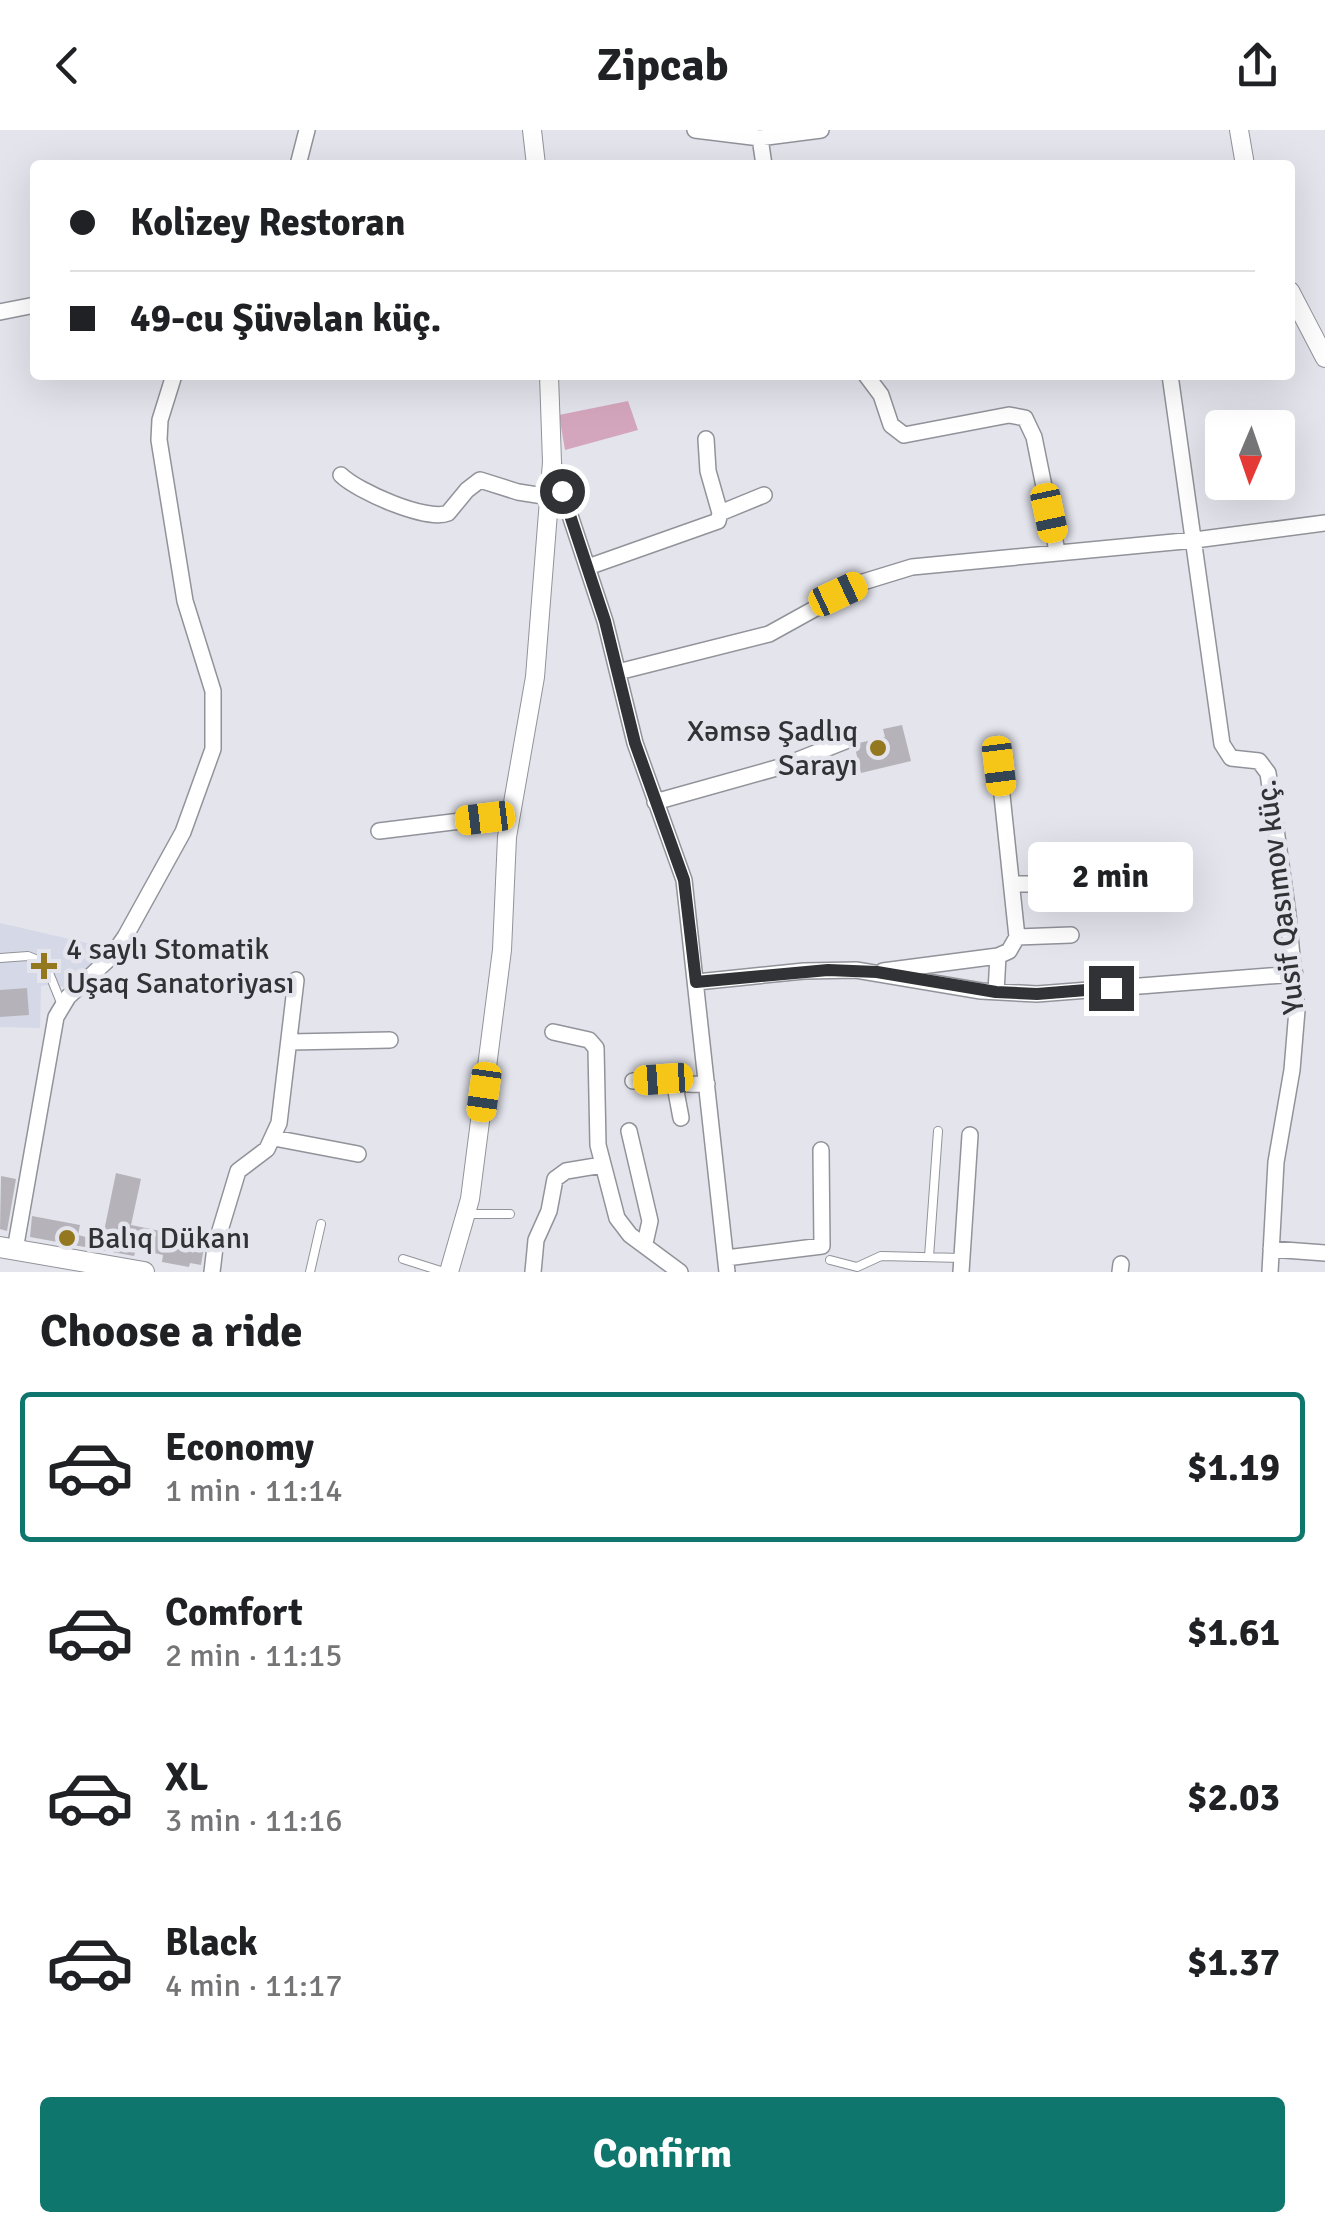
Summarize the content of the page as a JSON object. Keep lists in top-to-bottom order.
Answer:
{
  "streets": {
    "street": ["Yusif Qasımov küç."]
  },
  "places": {
    "other": ["Xəmsə Şadlıq Sarayı", "Balıq Dükanı"],
    "health": ["4 saylı Stomatik Uşaq Sanatoriyası"]
  },
  "north": "bottom",
  "page": {
    "header": "Zipcab",
    "banner": ["Kolizey Restoran", "49-cu Şüvəlan küç."],
    "bubble": "2 min",
    "heading": "Choose a ride",
    "list": [
      {
        "name": "Economy",
        "note": "1 min · 11:14",
        "value": "$1.19"
      },
      {
        "name": "Comfort",
        "note": "2 min · 11:15",
        "value": "$1.61"
      },
      {
        "name": "XL",
        "note": "3 min · 11:16",
        "value": "$2.03"
      },
      {
        "name": "Black",
        "note": "4 min · 11:17",
        "value": "$1.37"
      }
    ],
    "buttons": "Confirm"
  }
}
